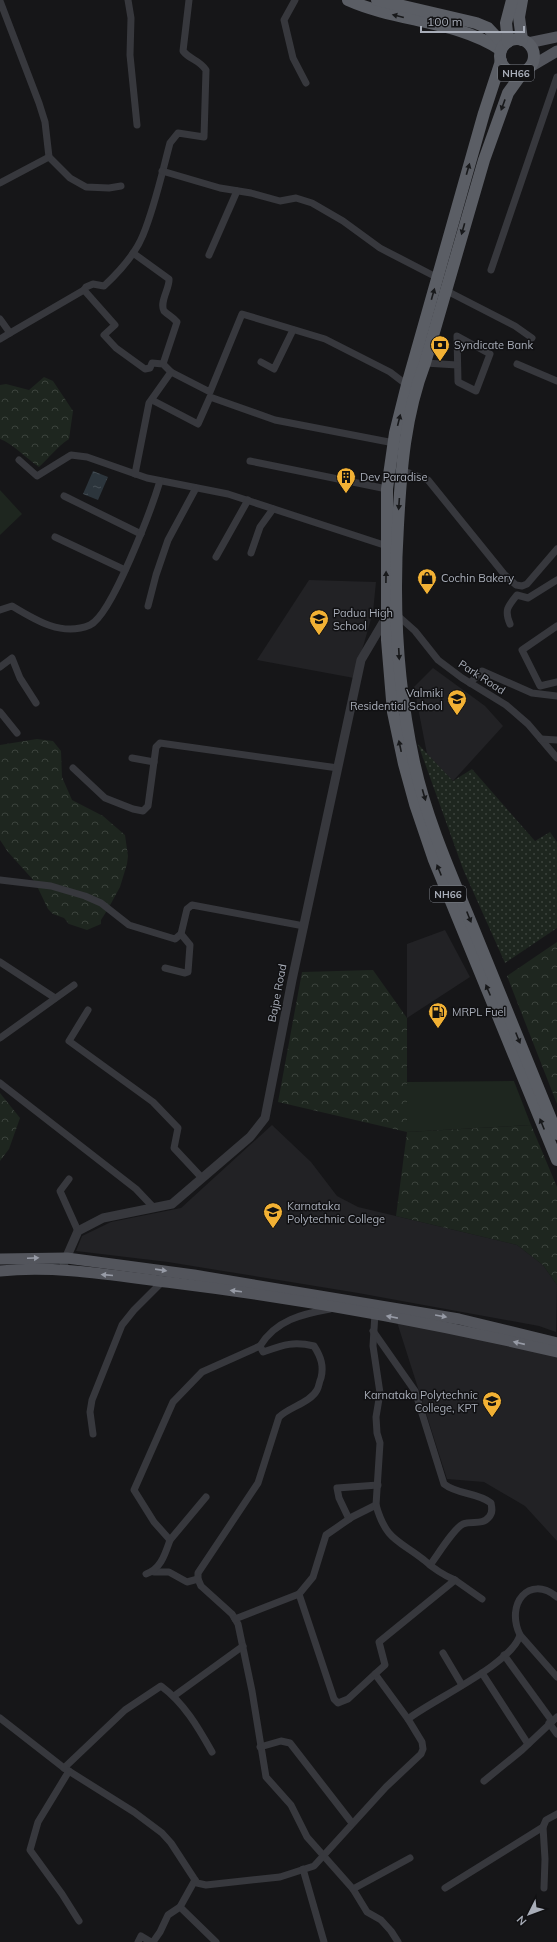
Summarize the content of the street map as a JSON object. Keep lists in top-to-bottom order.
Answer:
{
  "streets": {
    "highway": ["NH66"],
    "street": ["Park Road", "Bajpe Road"]
  },
  "crossings": [
    ["NH66", "Park Road"],
    ["NH66", "Bajpe Road"],
    ["Park Road", "Bajpe Road"]
  ],
  "places": {
    "bank": ["Syndicate Bank"],
    "building": ["Dev Paradise"],
    "shop": ["Cochin Bakery"],
    "school or university": [
      "Padua High School",
      "Valmiki Residential School",
      "Karnataka Polytechnic College",
      "Karnataka Polytechnic College, KPT"
    ],
    "fuel station": ["MRPL Fuel"]
  },
  "scale_bar": "100 m",
  "north": "bottom left"
}
